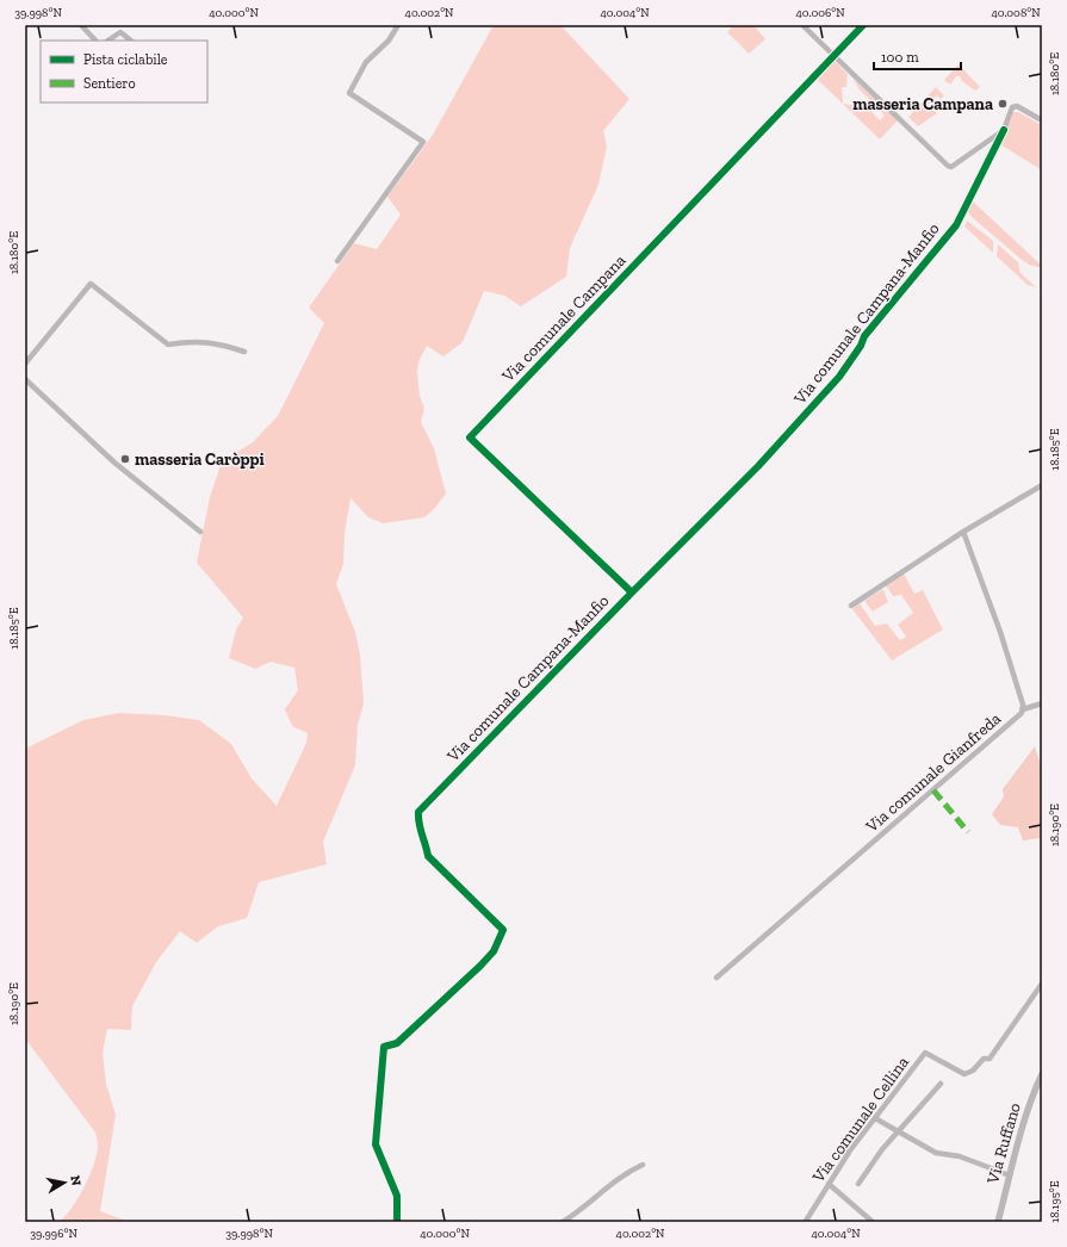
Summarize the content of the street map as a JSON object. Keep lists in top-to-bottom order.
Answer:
{
  "streets": {
    "street": [
      "Via comunale Campana-Manfio",
      "Via comunale Campana",
      "Via comunale Gianfreda",
      "Via comunale Cellina",
      "Via Ruffano"
    ]
  },
  "crossings": [
    ["Via comunale Campana-Manfio", "Via comunale Campana"]
  ],
  "places": ["masseria Campana", "masseria Caròppi"],
  "legend": ["Pista ciclabile", "Sentiero"],
  "scale_bar": "100 m",
  "north": "right",
  "coordinates": [
    "39.998°N",
    "40.000°N",
    "40.002°N",
    "40.004°N",
    "40.006°N",
    "40.008°N",
    "18.180°E",
    "18.185°E",
    "18.190°E",
    "18.195°E",
    "39.996°N"
  ]
}
